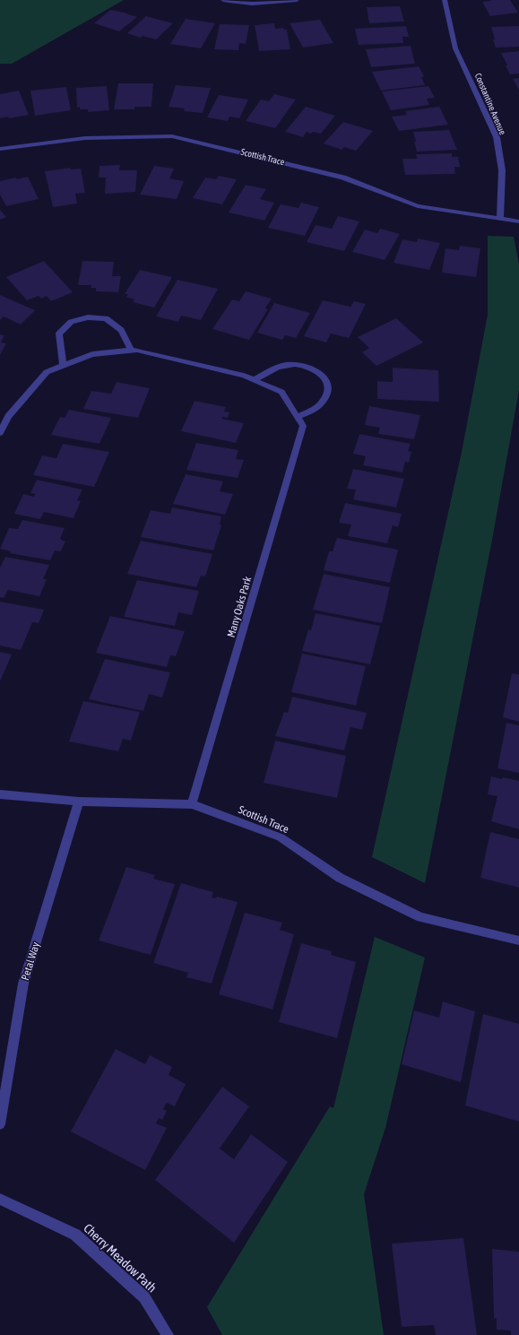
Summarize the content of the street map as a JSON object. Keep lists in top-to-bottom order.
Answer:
{
  "streets": {
    "street": [
      "Constantine Avenue",
      "Scottish Trace",
      "Many Oaks Park",
      "Petal Way",
      "Cherry Meadow Path"
    ]
  },
  "crossings": [
    ["Constantine Avenue", "Scottish Trace"],
    ["Scottish Trace", "Many Oaks Park"],
    ["Scottish Trace", "Petal Way"]
  ]
}
